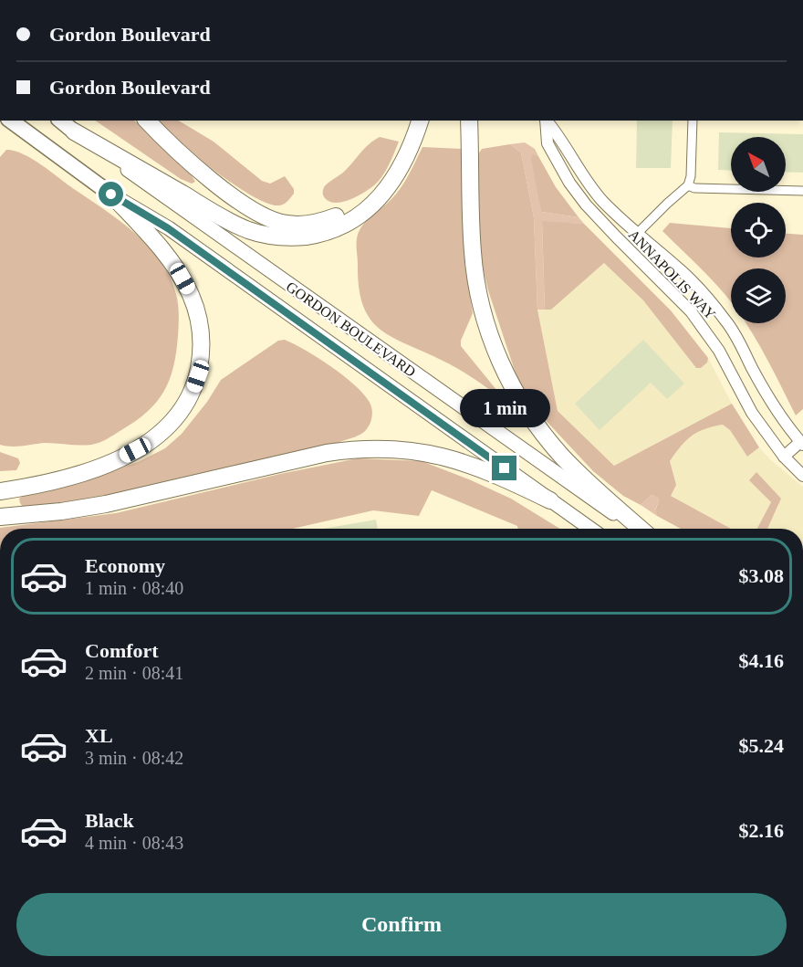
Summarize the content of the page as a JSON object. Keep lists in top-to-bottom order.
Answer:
{
  "streets": {
    "highway": ["GORDON BOULEVARD"],
    "street": ["ANNAPOLIS WAY"]
  },
  "north": "top left",
  "page": {
    "banner": ["Gordon Boulevard", "Gordon Boulevard"],
    "bubble": "1 min",
    "list": [
      {
        "name": "Economy",
        "note": "1 min · 08:40",
        "value": "$3.08"
      },
      {
        "name": "Comfort",
        "note": "2 min · 08:41",
        "value": "$4.16"
      },
      {
        "name": "XL",
        "note": "3 min · 08:42",
        "value": "$5.24"
      },
      {
        "name": "Black",
        "note": "4 min · 08:43",
        "value": "$2.16"
      }
    ],
    "buttons": "Confirm"
  }
}
